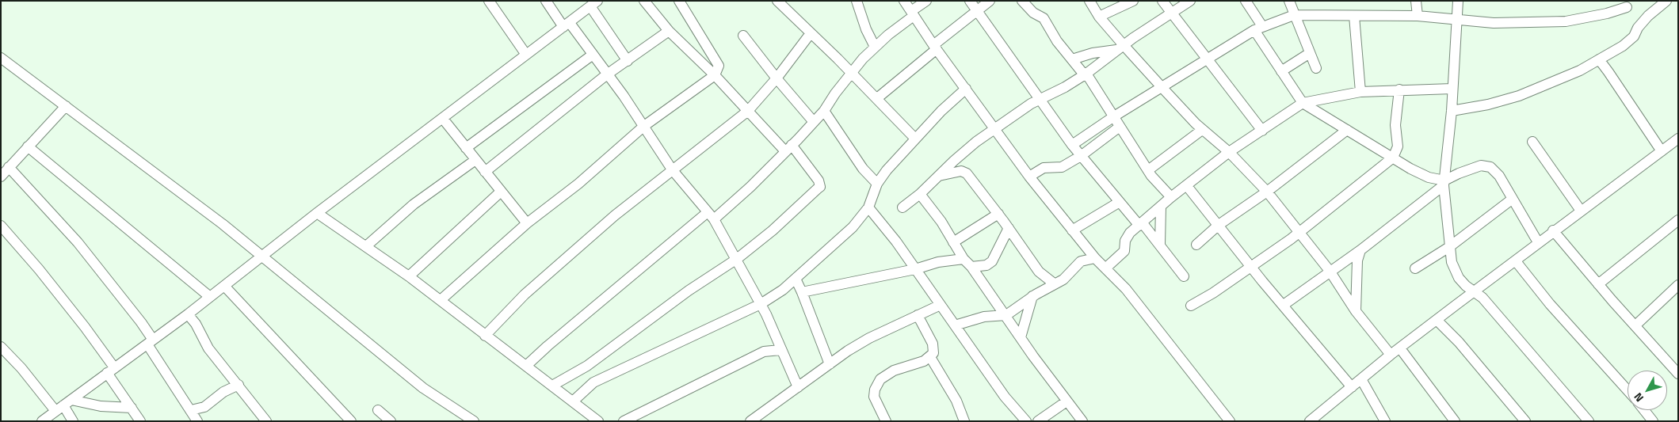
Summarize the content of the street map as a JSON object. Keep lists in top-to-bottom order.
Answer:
{
  "north": "bottom left"
}
